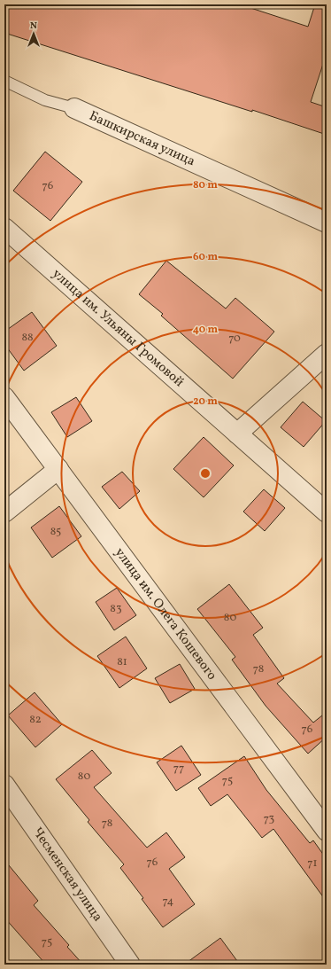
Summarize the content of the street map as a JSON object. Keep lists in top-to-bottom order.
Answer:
{
  "streets": {
    "street": [
      "Башкирская улица",
      "улица им. Ульяны Громовой",
      "улица им. Олега Кошевого",
      "Чесменская улица"
    ]
  },
  "house_numbers": [
    "76",
    "88",
    "70",
    "85",
    "83",
    "80",
    "81",
    "78",
    "82",
    "76",
    "77",
    "80",
    "75",
    "73",
    "78",
    "76",
    "71",
    "74",
    "75"
  ],
  "north": "top",
  "rings": [
    "80 m",
    "60 m",
    "40 m",
    "20 m"
  ]
}
